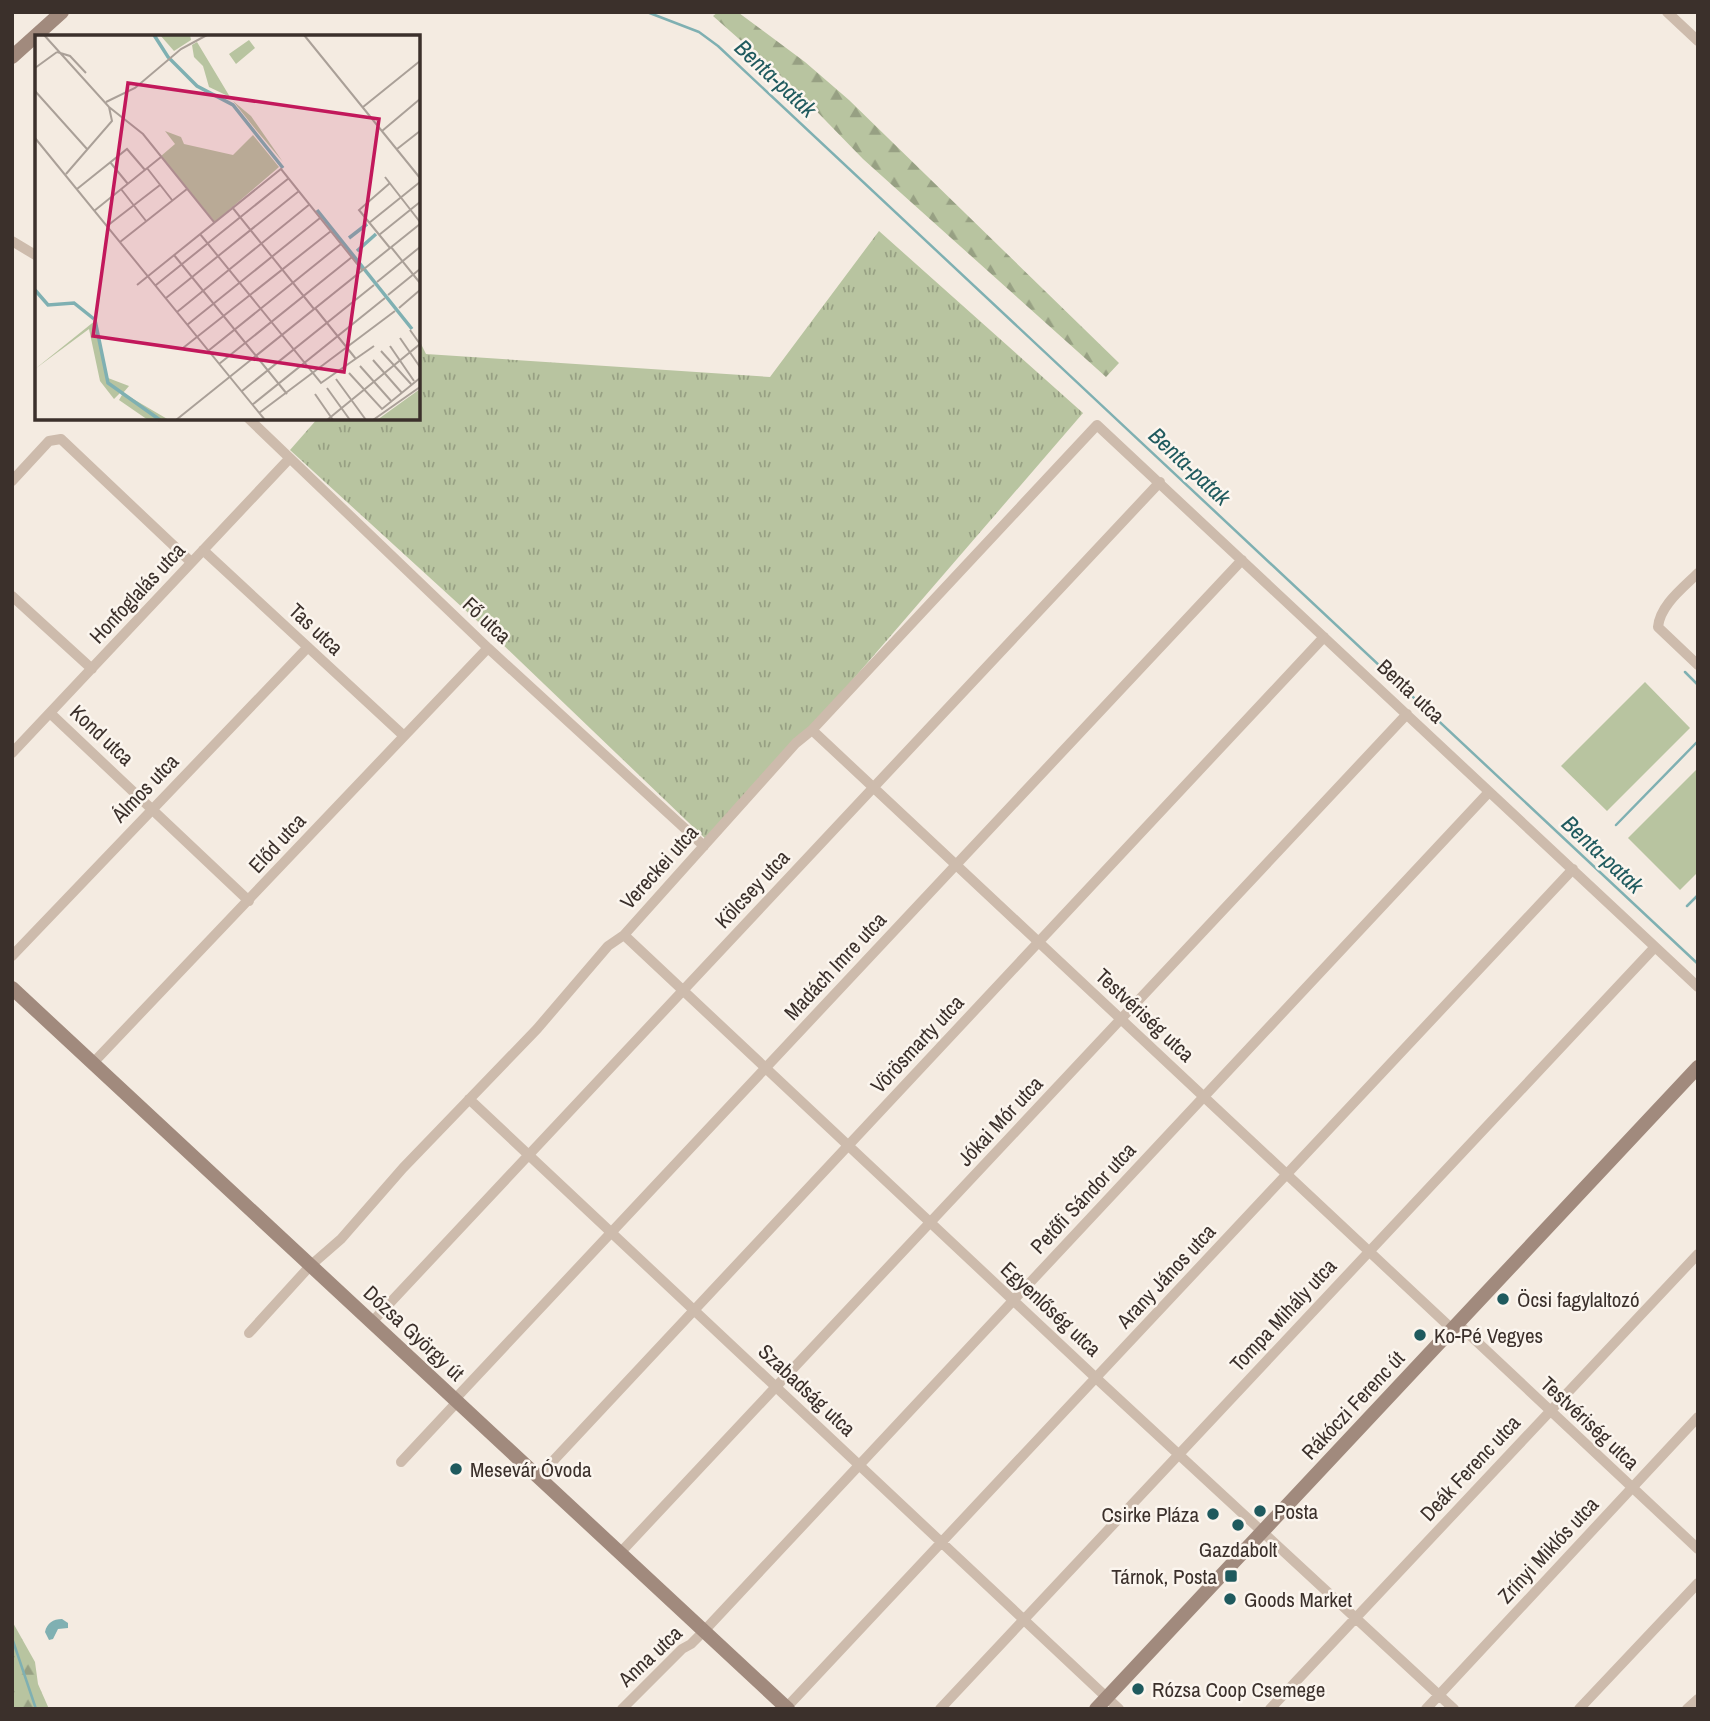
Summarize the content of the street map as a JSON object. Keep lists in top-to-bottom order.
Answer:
{
  "streets": {
    "street": [
      "Honfoglalás utca",
      "Fő utca",
      "Tas utca",
      "Benta utca",
      "Kond utca",
      "Álmos utca",
      "Előd utca",
      "Vereckei utca",
      "Kölcsey utca",
      "Madách Imre utca",
      "Testvériség utca",
      "Vörösmarty utca",
      "Jókai Mór utca",
      "Petőfi Sándor utca",
      "Arany János utca",
      "Egyenlőség utca",
      "Tompa Mihály utca",
      "Dózsa György út",
      "Szabadság utca",
      "Rákóczi Ferenc út",
      "Deák Ferenc utca",
      "Zrínyi Miklós utca",
      "Anna utca"
    ]
  },
  "crossings": [
    ["Honfoglalás utca", "Fő utca"],
    ["Honfoglalás utca", "Tas utca"],
    ["Honfoglalás utca", "Kond utca"],
    ["Fő utca", "Előd utca"],
    ["Fő utca", "Vereckei utca"],
    ["Tas utca", "Álmos utca"],
    ["Tas utca", "Előd utca"],
    ["Benta utca", "Vereckei utca"],
    ["Benta utca", "Kölcsey utca"],
    ["Benta utca", "Madách Imre utca"],
    ["Benta utca", "Vörösmarty utca"],
    ["Benta utca", "Jókai Mór utca"],
    ["Benta utca", "Petőfi Sándor utca"],
    ["Benta utca", "Arany János utca"],
    ["Benta utca", "Tompa Mihály utca"],
    ["Kond utca", "Álmos utca"],
    ["Kond utca", "Előd utca"],
    ["Előd utca", "Dózsa György út"],
    ["Vereckei utca", "Testvériség utca"],
    ["Vereckei utca", "Egyenlőség utca"],
    ["Vereckei utca", "Dózsa György út"],
    ["Vereckei utca", "Szabadság utca"],
    ["Kölcsey utca", "Testvériség utca"],
    ["Kölcsey utca", "Egyenlőség utca"],
    ["Kölcsey utca", "Dózsa György út"],
    ["Kölcsey utca", "Szabadság utca"],
    ["Madách Imre utca", "Testvériség utca"],
    ["Madách Imre utca", "Egyenlőség utca"],
    ["Madách Imre utca", "Dózsa György út"],
    ["Madách Imre utca", "Szabadság utca"],
    ["Testvériség utca", "Vörösmarty utca"],
    ["Testvériség utca", "Jókai Mór utca"],
    ["Testvériség utca", "Petőfi Sándor utca"],
    ["Testvériség utca", "Arany János utca"],
    ["Testvériség utca", "Tompa Mihály utca"],
    ["Testvériség utca", "Rákóczi Ferenc út"],
    ["Testvériség utca", "Deák Ferenc utca"],
    ["Testvériség utca", "Zrínyi Miklós utca"],
    ["Vörösmarty utca", "Egyenlőség utca"],
    ["Vörösmarty utca", "Dózsa György út"],
    ["Vörösmarty utca", "Szabadság utca"],
    ["Jókai Mór utca", "Egyenlőség utca"],
    ["Jókai Mór utca", "Dózsa György út"],
    ["Jókai Mór utca", "Szabadság utca"],
    ["Petőfi Sándor utca", "Egyenlőség utca"],
    ["Petőfi Sándor utca", "Dózsa György út"],
    ["Petőfi Sándor utca", "Szabadság utca"],
    ["Petőfi Sándor utca", "Anna utca"],
    ["Arany János utca", "Egyenlőség utca"],
    ["Arany János utca", "Dózsa György út"],
    ["Arany János utca", "Szabadság utca"],
    ["Egyenlőség utca", "Tompa Mihály utca"],
    ["Egyenlőség utca", "Rákóczi Ferenc út"],
    ["Egyenlőség utca", "Deák Ferenc utca"],
    ["Egyenlőség utca", "Zrínyi Miklós utca"],
    ["Tompa Mihály utca", "Szabadság utca"],
    ["Dózsa György út", "Anna utca"],
    ["Szabadság utca", "Rákóczi Ferenc út"]
  ],
  "water": ["Benta-patak"],
  "places": {
    "other": [
      "Öcsi fagylaltozó",
      "Ko-Pé Vegyes",
      "Mesevár Óvoda",
      "Posta",
      "Csirke Pláza",
      "Gazdabolt",
      "Goods Market",
      "Rózsa Coop Csemege"
    ],
    "transit": ["Tárnok, Posta"]
  }
}
